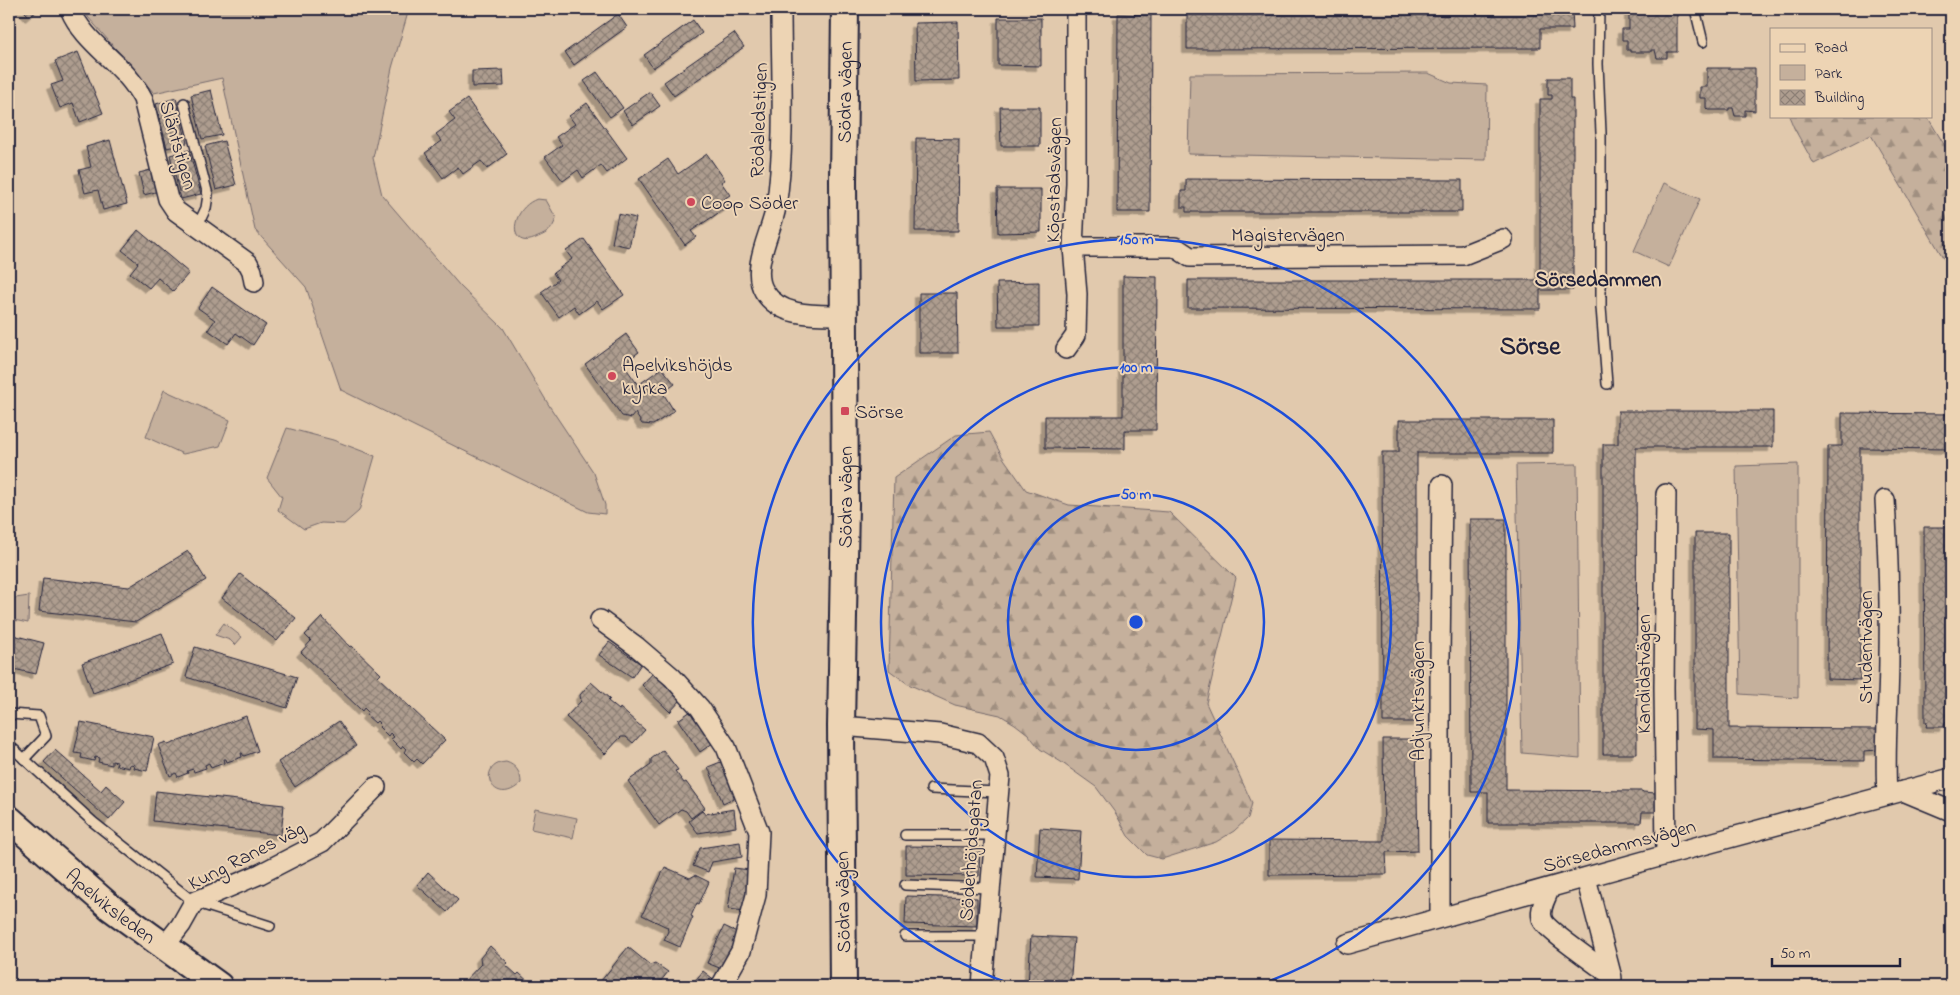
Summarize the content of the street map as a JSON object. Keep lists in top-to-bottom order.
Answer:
{
  "streets": {
    "street": [
      "Södra vägen",
      "Rödaledstigen",
      "Släntstigen",
      "Köpstadsvägen",
      "Magistervägen",
      "Studentvägen",
      "Kandidatvägen",
      "Adjunktsvägen",
      "Sörsedammsvägen",
      "Söderhöjdsgatan",
      "Kung Ranes väg",
      "Apelviksleden"
    ]
  },
  "crossings": [
    ["Södra vägen", "Rödaledstigen"],
    ["Södra vägen", "Söderhöjdsgatan"],
    ["Köpstadsvägen", "Magistervägen"],
    ["Studentvägen", "Sörsedammsvägen"],
    ["Kandidatvägen", "Sörsedammsvägen"],
    ["Adjunktsvägen", "Sörsedammsvägen"],
    ["Kung Ranes väg", "Apelviksleden"]
  ],
  "districts": ["Sörsedammen", "Sörse"],
  "places": {
    "other": ["Coop Söder", "Apelvikshöjds kyrka"],
    "transit": ["Sörse"]
  },
  "legend": ["Road", "Park", "Building"],
  "scale_bar": "50 m",
  "rings": ["150 m", "100 m", "50 m"]
}
